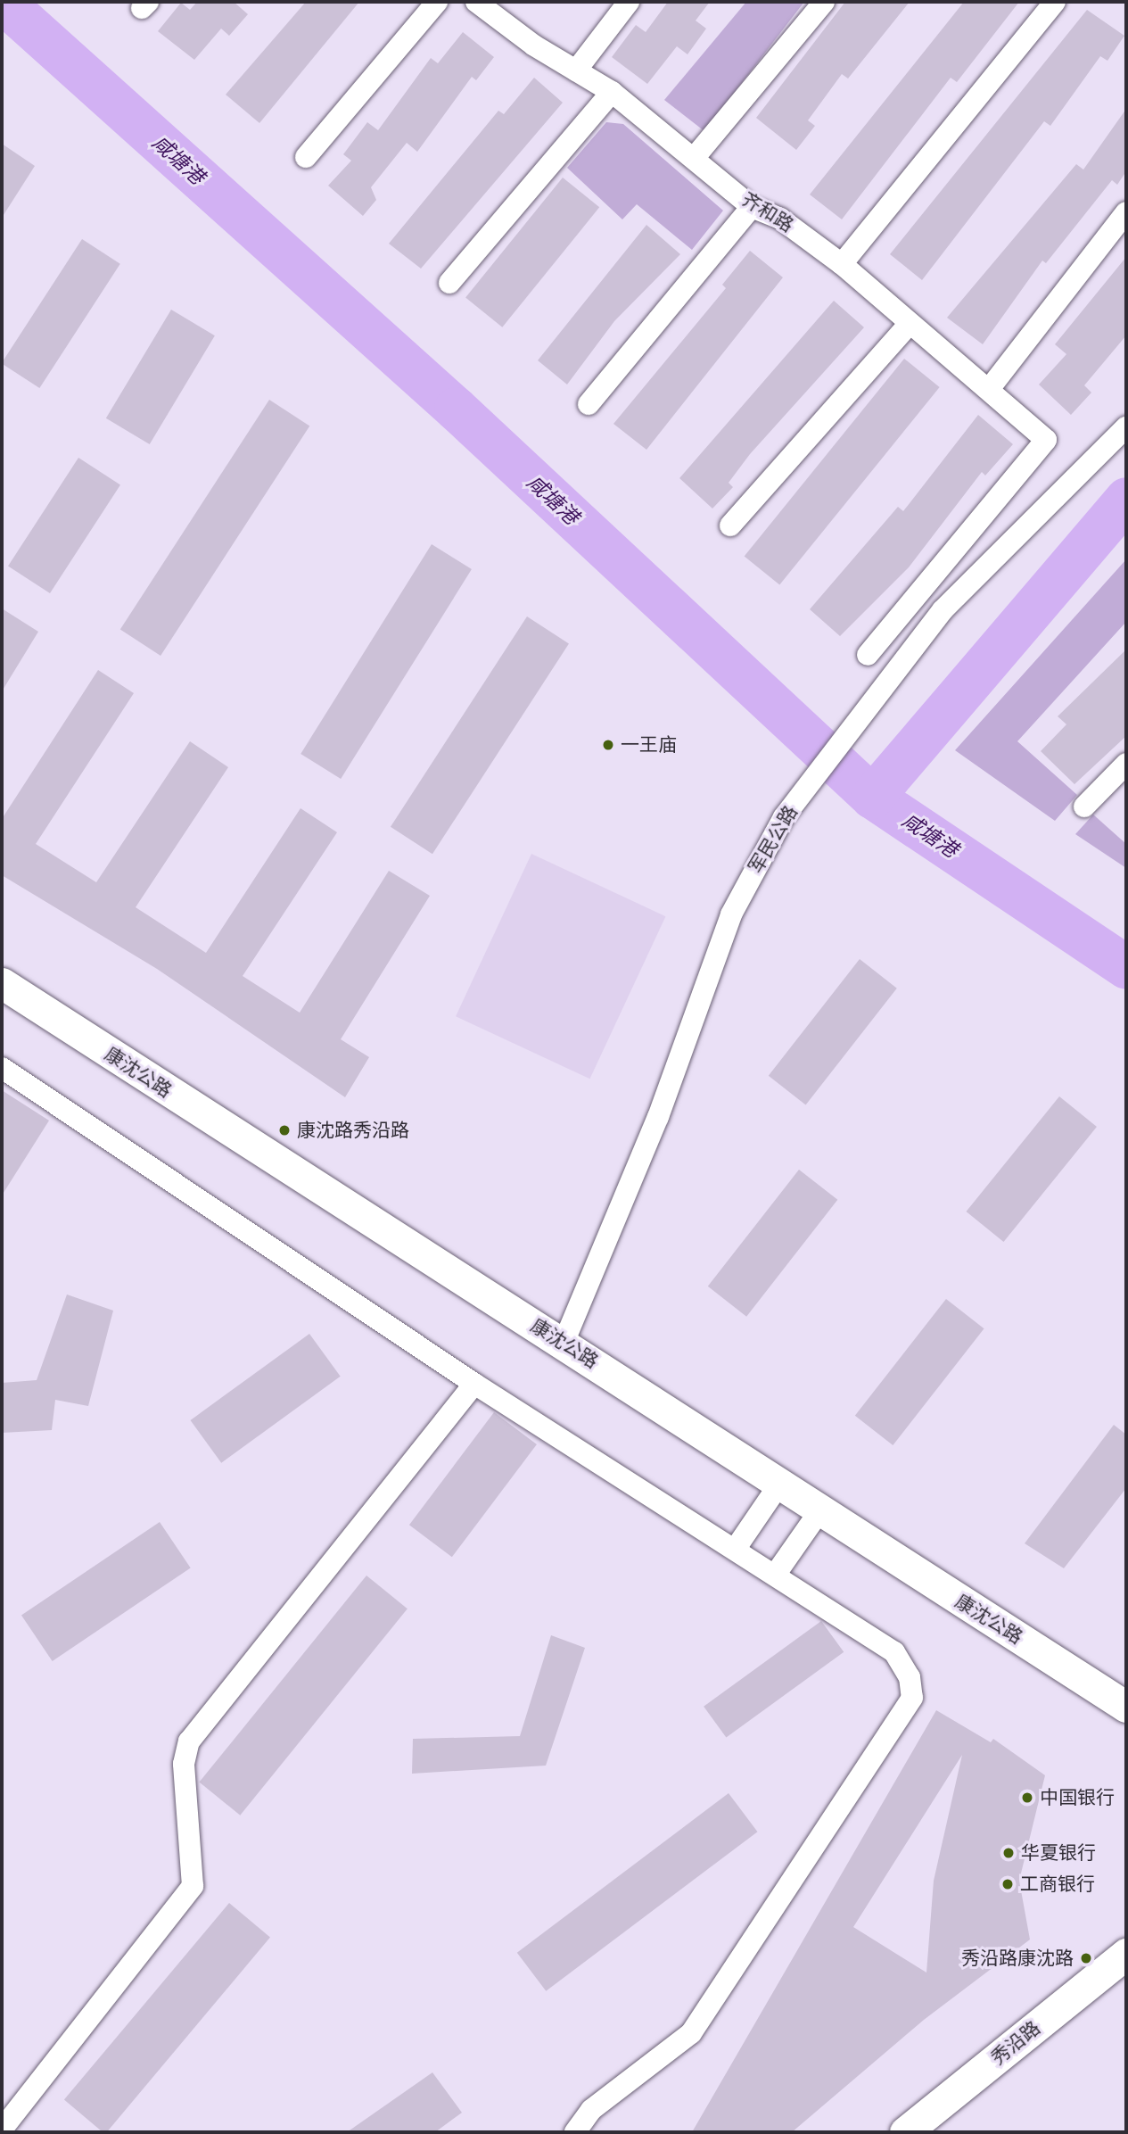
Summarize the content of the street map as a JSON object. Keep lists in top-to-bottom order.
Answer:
{
  "streets": {
    "street": [
      "齐和路",
      "军民公路",
      "康沈公路",
      "秀沿路"
    ]
  },
  "crossings": [
    ["军民公路", "康沈公路"]
  ],
  "water": ["咸塘港"],
  "places": [
    "一王庙",
    "康沈路秀沿路",
    "中国银行",
    "华夏银行",
    "工商银行",
    "秀沿路康沈路"
  ]
}
